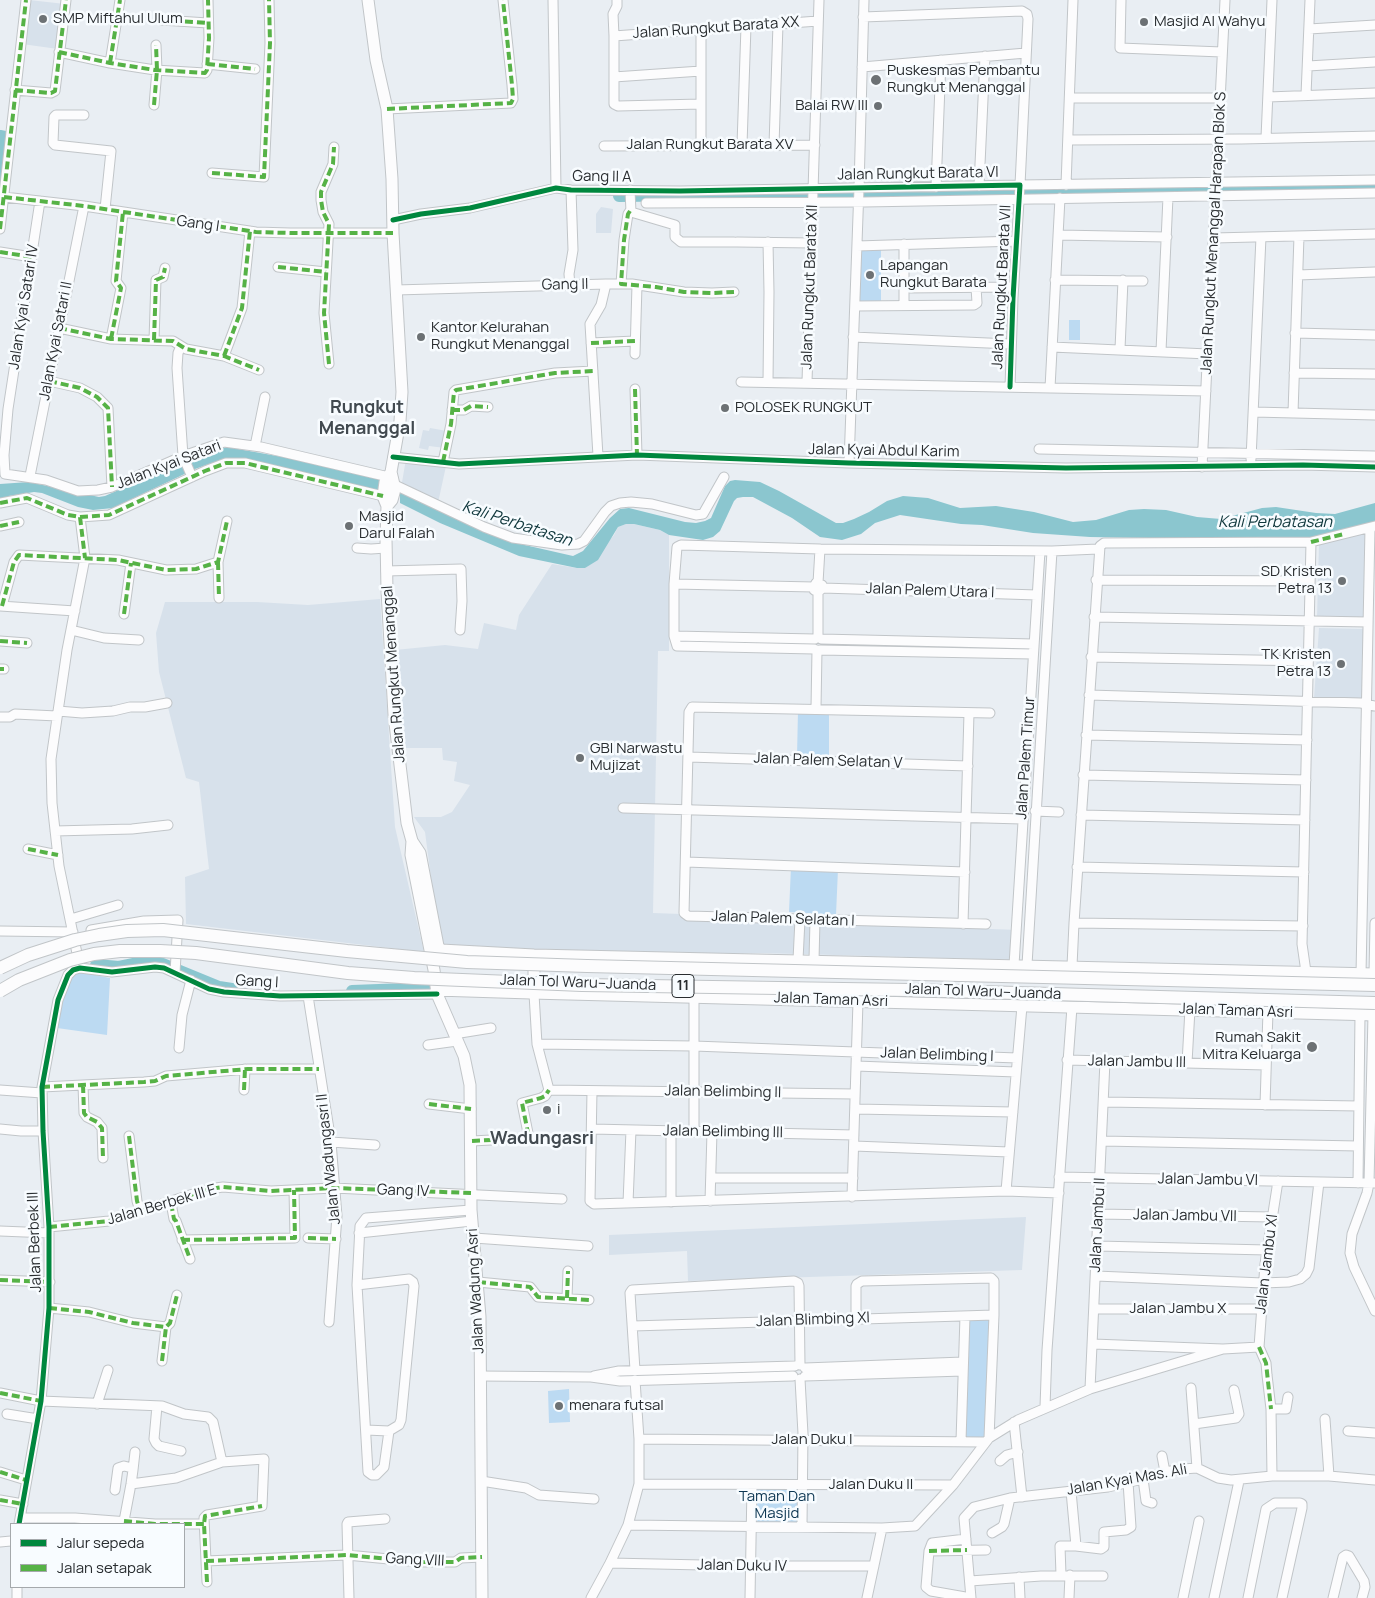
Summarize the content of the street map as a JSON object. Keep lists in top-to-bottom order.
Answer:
{
  "streets": {
    "highway": ["Jalan Tol Waru–Juanda", "11"],
    "main road": ["Jalan Rungkut Menanggal", "Jalan Taman Asri", "Jalan Wadung Asri"],
    "street": [
      "Jalan Rungkut Barata XX",
      "Jalan Rungkut Barata XV",
      "Jalan Rungkut Barata VI",
      "Gang II A",
      "Gang I",
      "Jalan Rungkut Menanggal Harapan Blok S",
      "Gang II",
      "Jalan Rungkut Barata XII",
      "Jalan Rungkut Barata VII",
      "Jalan Kyai Satari IV",
      "Jalan Kyai Satari II",
      "Jalan Kyai Abdul Karim",
      "Jalan Kyai Satari",
      "Jalan Palem Utara I",
      "Jalan Palem Timur",
      "Jalan Palem Selatan V",
      "Jalan Palem Selatan I",
      "Jalan Belimbing I",
      "Jalan Jambu III",
      "Jalan Belimbing II",
      "Jalan Belimbing III",
      "Jalan Wadungasri II",
      "Jalan Jambu VI",
      "Gang IV",
      "Jalan Berbek III E",
      "Jalan Jambu VII",
      "Jalan Jambu II",
      "Jalan Berbek III",
      "Jalan Jambu XI",
      "Jalan Jambu X",
      "Jalan Blimbing XI",
      "Jalan Duku I",
      "Jalan Kyai Mas. Ali",
      "Jalan Duku II",
      "Gang VIII",
      "Jalan Duku IV"
    ]
  },
  "crossings": [
    ["Jalan Rungkut Barata XX", "Jalan Rungkut Barata XII"],
    ["Jalan Rungkut Barata XV", "Jalan Rungkut Barata XII"],
    ["Jalan Rungkut Barata VI", "Gang II A"],
    ["Jalan Rungkut Barata VI", "Jalan Rungkut Barata XII"],
    ["Jalan Rungkut Barata VI", "Jalan Rungkut Barata VII"],
    ["Gang II A", "Jalan Rungkut Barata XII"],
    ["Gang II A", "Jalan Rungkut Menanggal"],
    ["Gang I", "Jalan Kyai Satari IV"],
    ["Gang I", "Jalan Kyai Satari II"],
    ["Gang I", "Jalan Rungkut Menanggal"],
    ["Gang I", "Jalan Taman Asri"],
    ["Gang I", "Jalan Wadungasri II"],
    ["Gang I", "Jalan Berbek III"],
    ["Gang I", "Jalan Wadung Asri"],
    ["Jalan Rungkut Menanggal Harapan Blok S", "Jalan Kyai Abdul Karim"],
    ["Gang II", "Jalan Rungkut Menanggal"],
    ["Jalan Kyai Satari IV", "Jalan Kyai Satari"],
    ["Jalan Kyai Satari II", "Jalan Kyai Satari"],
    ["Jalan Kyai Abdul Karim", "Jalan Rungkut Menanggal"],
    ["Jalan Kyai Satari", "Jalan Rungkut Menanggal"],
    ["Jalan Palem Utara I", "Jalan Palem Timur"],
    ["Jalan Rungkut Menanggal", "Jalan Taman Asri"],
    ["Jalan Rungkut Menanggal", "Jalan Wadung Asri"],
    ["Jalan Palem Selatan V", "Jalan Palem Selatan I"],
    ["Jalan Tol Waru–Juanda", "Jalan Taman Asri"],
    ["Jalan Taman Asri", "Jalan Wadung Asri"],
    ["Jalan Jambu III", "Jalan Jambu II"],
    ["Jalan Wadungasri II", "Gang IV"],
    ["Jalan Wadungasri II", "Jalan Berbek III E"],
    ["Jalan Jambu VI", "Jalan Jambu II"],
    ["Jalan Jambu VI", "Jalan Jambu XI"],
    ["Gang IV", "Jalan Berbek III E"],
    ["Gang IV", "Jalan Wadung Asri"],
    ["Jalan Berbek III E", "Jalan Berbek III"],
    ["Jalan Jambu VII", "Jalan Jambu II"],
    ["Jalan Jambu VII", "Jalan Jambu XI"],
    ["Jalan Jambu II", "Jalan Jambu X"],
    ["Jalan Jambu XI", "Jalan Jambu X"],
    ["Jalan Wadung Asri", "Gang VIII"]
  ],
  "districts": ["Rungkut Menanggal", "Wadungasri"],
  "water": ["Kali Perbatasan"],
  "parks": ["Taman Dan Masjid"],
  "places": [
    "SMP Miftahul Ulum",
    "Masjid Al Wahyu",
    "Puskesmas Pembantu Rungkut Menanggal",
    "Balai RW III",
    "Lapangan Rungkut Barata",
    "Kantor Kelurahan Rungkut Menanggal",
    "POLOSEK RUNGKUT",
    "Masjid Darul Falah",
    "SD Kristen Petra 13",
    "TK Kristen Petra 13",
    "GBI Narwastu Mujizat",
    "Rumah Sakit Mitra Keluarga",
    "i",
    "menara futsal"
  ],
  "legend": ["Jalur sepeda", "Jalan setapak"]
}
